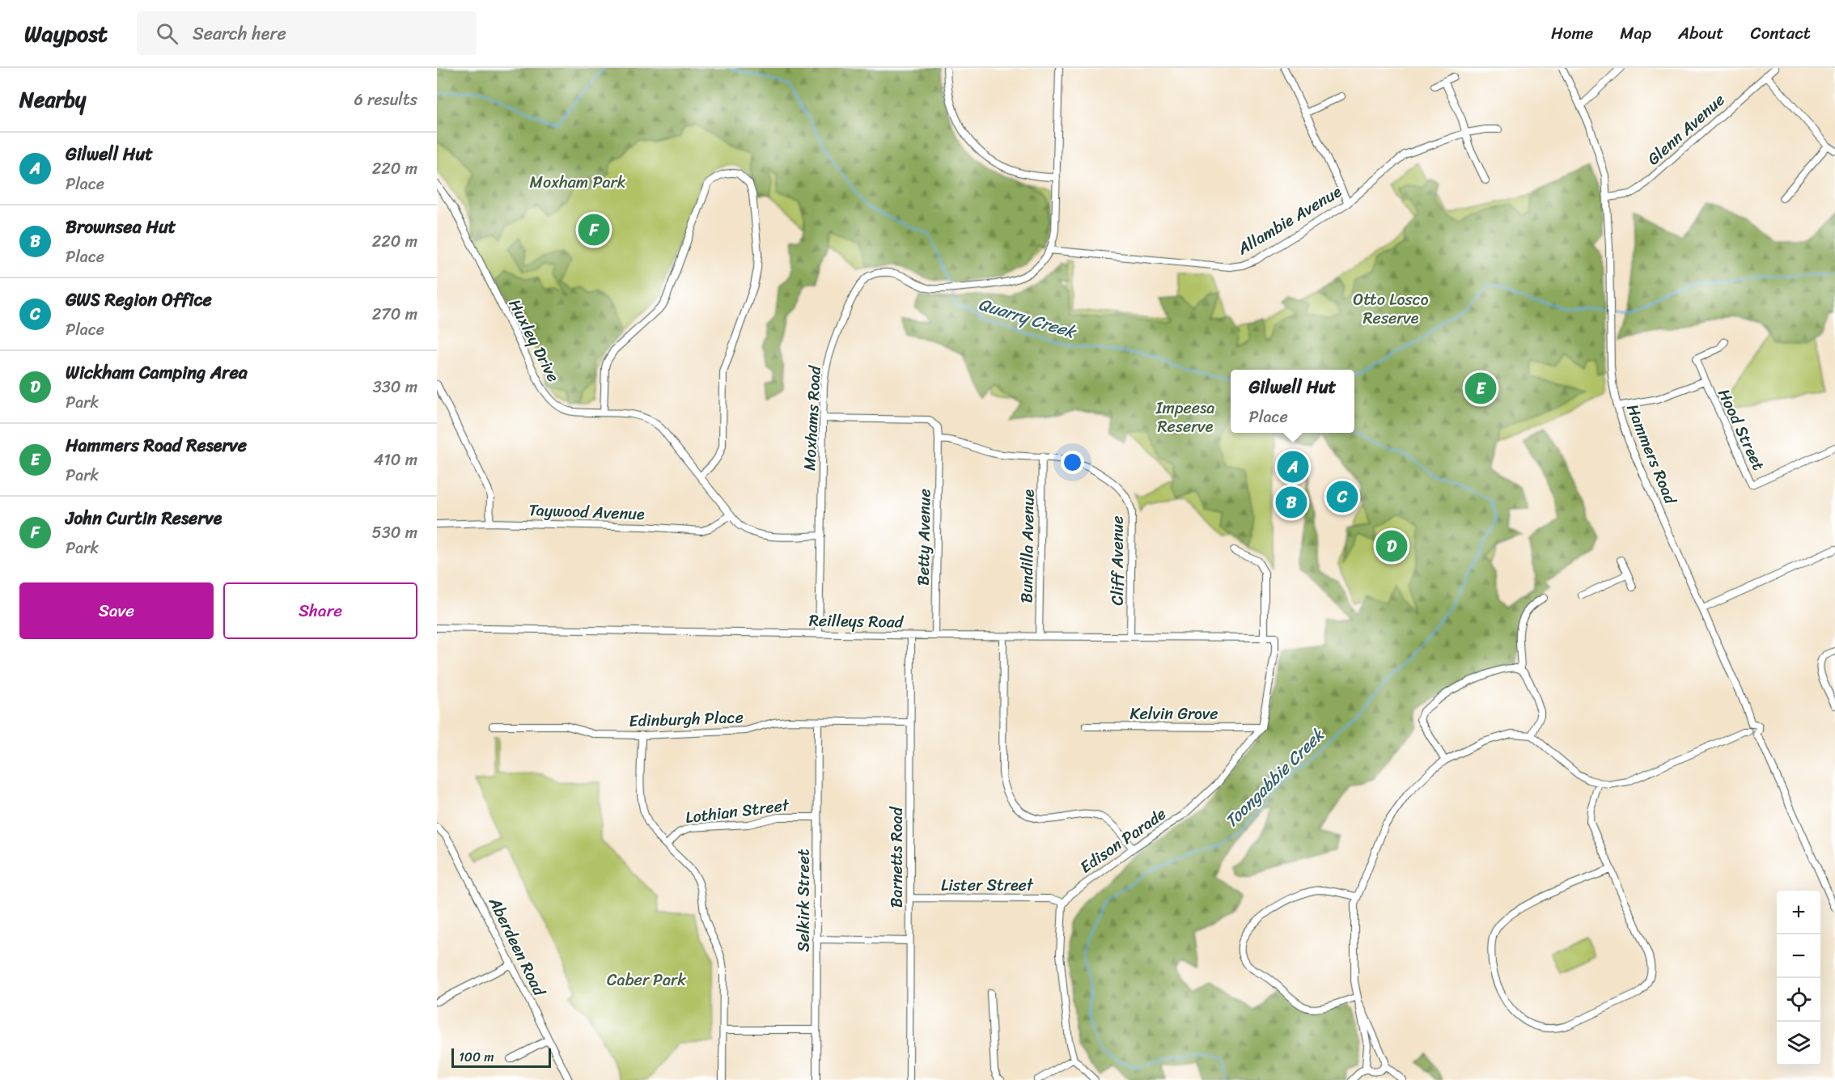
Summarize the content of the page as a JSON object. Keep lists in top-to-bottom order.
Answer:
{
  "streets": {
    "street": [
      "Glenn Avenue",
      "Allambie Avenue",
      "Huxley Drive",
      "Moxhams Road",
      "Hood Street",
      "Hammers Road",
      "Taywood Avenue",
      "Betty Avenue",
      "Bundilla Avenue",
      "Cliff Avenue",
      "Reilleys Road",
      "Kelvin Grove",
      "Edinburgh Place",
      "Lothian Street",
      "Edison Parade",
      "Barnetts Road",
      "Lister Street",
      "Selkirk Street",
      "Aberdeen Road"
    ]
  },
  "crossings": [
    ["Glenn Avenue", "Hammers Road"],
    ["Allambie Avenue", "Moxhams Road"],
    ["Huxley Drive", "Moxhams Road"],
    ["Huxley Drive", "Taywood Avenue"],
    ["Moxhams Road", "Reilleys Road"],
    ["Betty Avenue", "Cliff Avenue"],
    ["Betty Avenue", "Reilleys Road"],
    ["Bundilla Avenue", "Cliff Avenue"],
    ["Bundilla Avenue", "Reilleys Road"],
    ["Cliff Avenue", "Reilleys Road"],
    ["Reilleys Road", "Edison Parade"],
    ["Reilleys Road", "Barnetts Road"],
    ["Kelvin Grove", "Edison Parade"],
    ["Edinburgh Place", "Barnetts Road"],
    ["Edinburgh Place", "Selkirk Street"],
    ["Lothian Street", "Selkirk Street"],
    ["Edison Parade", "Lister Street"],
    ["Barnetts Road", "Lister Street"]
  ],
  "water": ["Quarry Creek", "Toongabbie Creek"],
  "parks": [
    "Moxham Park",
    "Otto Losco Reserve",
    "Impeesa Reserve",
    "Caber Park"
  ],
  "scale_bar": "100 m",
  "page": {
    "header": "Waypost",
    "search": "Search here",
    "nav": [
      "Home",
      "Map",
      "About",
      "Contact"
    ],
    "heading": ["Nearby", "6 results"],
    "list": [
      {
        "mark": "A",
        "name": "Gilwell Hut",
        "note": "Place",
        "value": "220 m"
      },
      {
        "mark": "B",
        "name": "Brownsea Hut",
        "note": "Place",
        "value": "220 m"
      },
      {
        "mark": "C",
        "name": "GWS Region Office",
        "note": "Place",
        "value": "270 m"
      },
      {
        "mark": "D",
        "name": "Wickham Camping Area",
        "note": "Park",
        "value": "330 m"
      },
      {
        "mark": "E",
        "name": "Hammers Road Reserve",
        "note": "Park",
        "value": "410 m"
      },
      {
        "mark": "F",
        "name": "John Curtin Reserve",
        "note": "Park",
        "value": "530 m"
      }
    ],
    "pins": [
      "F",
      "E",
      "A",
      "C",
      "B",
      "D"
    ],
    "popup": ["Gilwell Hut", "Place"],
    "buttons": ["Save", "Share"],
    "map_buttons": ["+", "−"],
    "scale": "100 m"
  }
}
